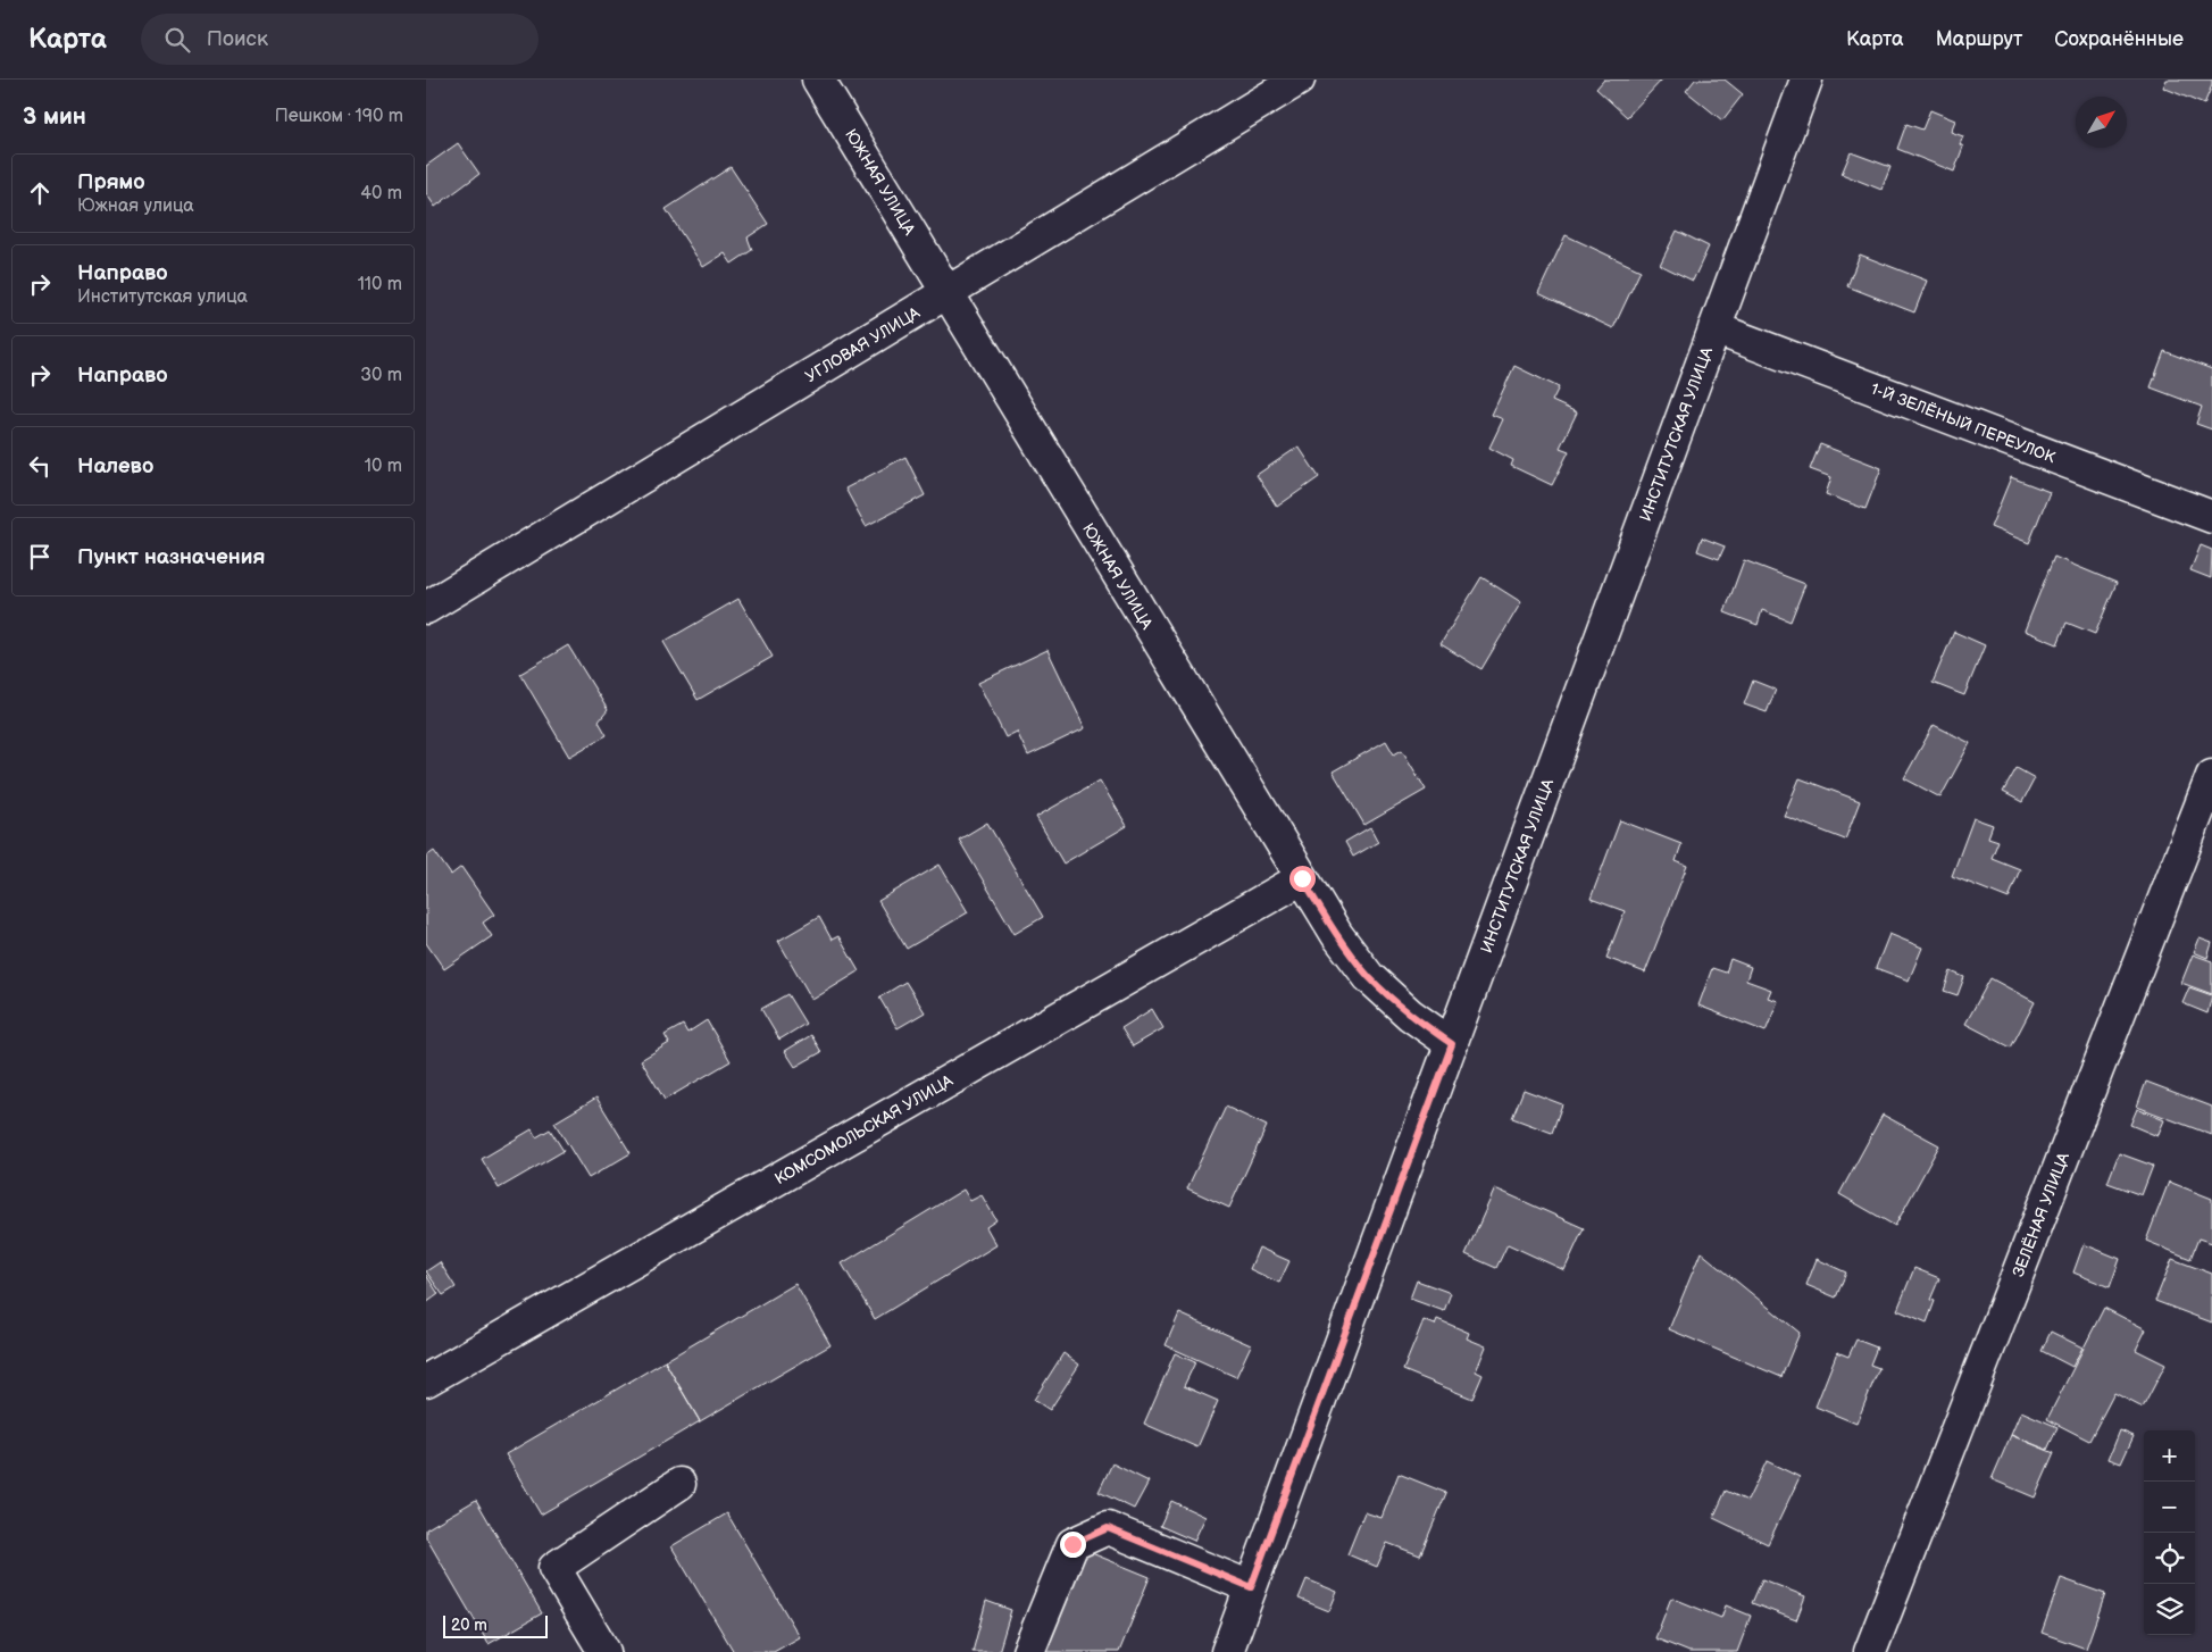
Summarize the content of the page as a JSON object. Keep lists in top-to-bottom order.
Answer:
{
  "streets": {
    "street": [
      "ЮЖНАЯ УЛИЦА",
      "УГЛОВАЯ УЛИЦА",
      "1-Й ЗЕЛЁНЫЙ ПЕРЕУЛОК",
      "ИНСТИТУТСКАЯ УЛИЦА",
      "КОМСОМОЛЬСКАЯ УЛИЦА",
      "ЗЕЛЁНАЯ УЛИЦА"
    ]
  },
  "crossings": [
    ["ЮЖНАЯ УЛИЦА", "УГЛОВАЯ УЛИЦА"],
    ["ЮЖНАЯ УЛИЦА", "ИНСТИТУТСКАЯ УЛИЦА"],
    ["ЮЖНАЯ УЛИЦА", "КОМСОМОЛЬСКАЯ УЛИЦА"],
    ["1-Й ЗЕЛЁНЫЙ ПЕРЕУЛОК", "ИНСТИТУТСКАЯ УЛИЦА"]
  ],
  "scale_bar": "20 m",
  "north": "top right",
  "page": {
    "header": "Карта",
    "search": "Поиск",
    "nav": ["Карта", "Маршрут", "Сохранённые"],
    "heading": ["3 мин", "Пешком · 190 m"],
    "list": [
      ["Прямо", "Южная улица", "40 m"],
      ["Направо", "Институтская улица", "110 m"],
      ["Направо", "30 m"],
      ["Налево", "10 m"],
      "Пункт назначения"
    ],
    "map_buttons": ["+", "−"],
    "scale": "20 m"
  }
}
